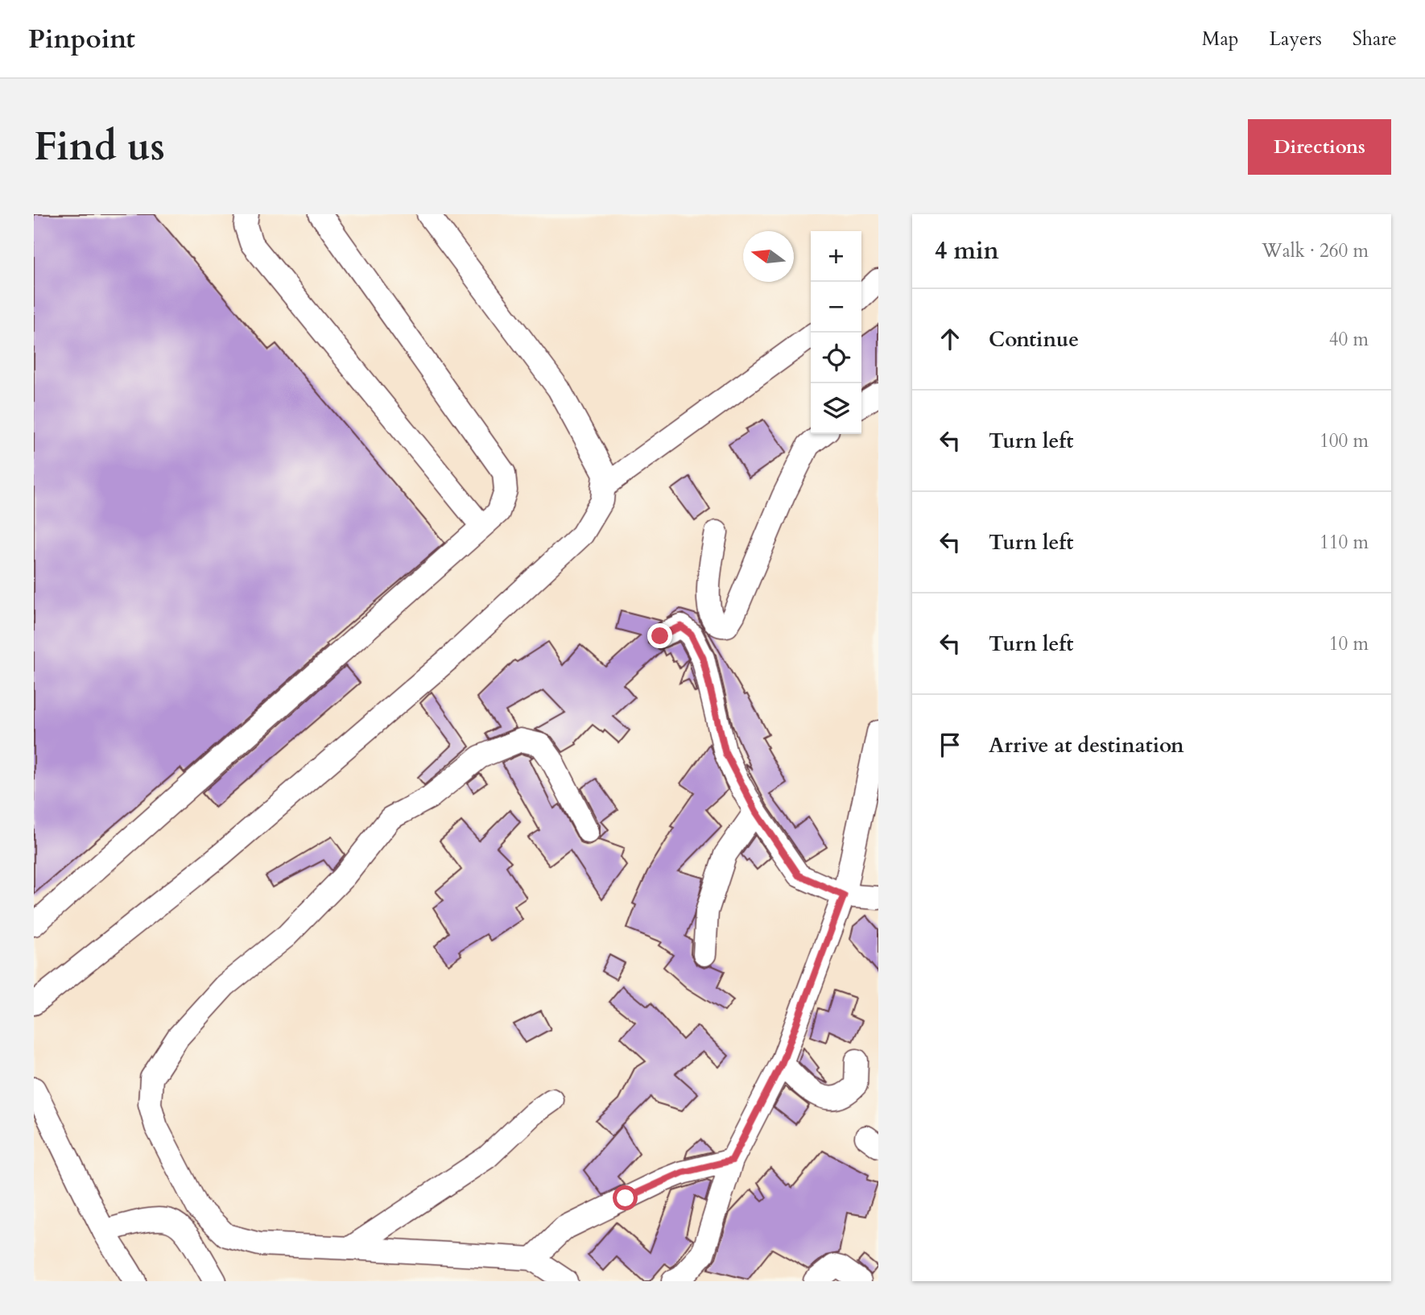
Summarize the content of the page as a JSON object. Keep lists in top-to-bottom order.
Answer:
{
  "north": "left",
  "page": {
    "header": "Pinpoint",
    "nav": ["Map", "Layers", "Share"],
    "buttons": "Directions",
    "title": "Find us",
    "heading": ["4 min", "Walk · 260 m"],
    "map_buttons": ["+", "−"],
    "list": [
      ["Continue", "40 m"],
      ["Turn left", "100 m"],
      ["Turn left", "110 m"],
      ["Turn left", "10 m"],
      "Arrive at destination"
    ]
  }
}
